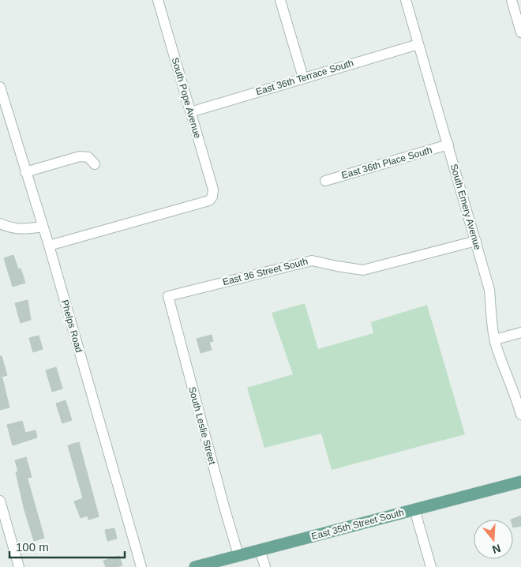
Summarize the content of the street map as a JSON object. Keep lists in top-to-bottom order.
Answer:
{
  "streets": {
    "main road": ["East 35th Street South"],
    "street": [
      "East 36th Terrace South",
      "South Pope Avenue",
      "East 36th Place South",
      "South Emery Avenue",
      "East 36 Street South",
      "Phelps Road",
      "South Leslie Street"
    ]
  },
  "crossings": [
    ["East 36th Terrace South", "South Pope Avenue"],
    ["East 36th Terrace South", "South Emery Avenue"],
    ["South Pope Avenue", "Phelps Road"],
    ["East 36th Place South", "South Emery Avenue"],
    ["South Emery Avenue", "East 36 Street South"],
    ["East 36 Street South", "South Leslie Street"],
    ["South Leslie Street", "East 35th Street South"]
  ],
  "scale_bar": "100 m",
  "north": "bottom"
}
